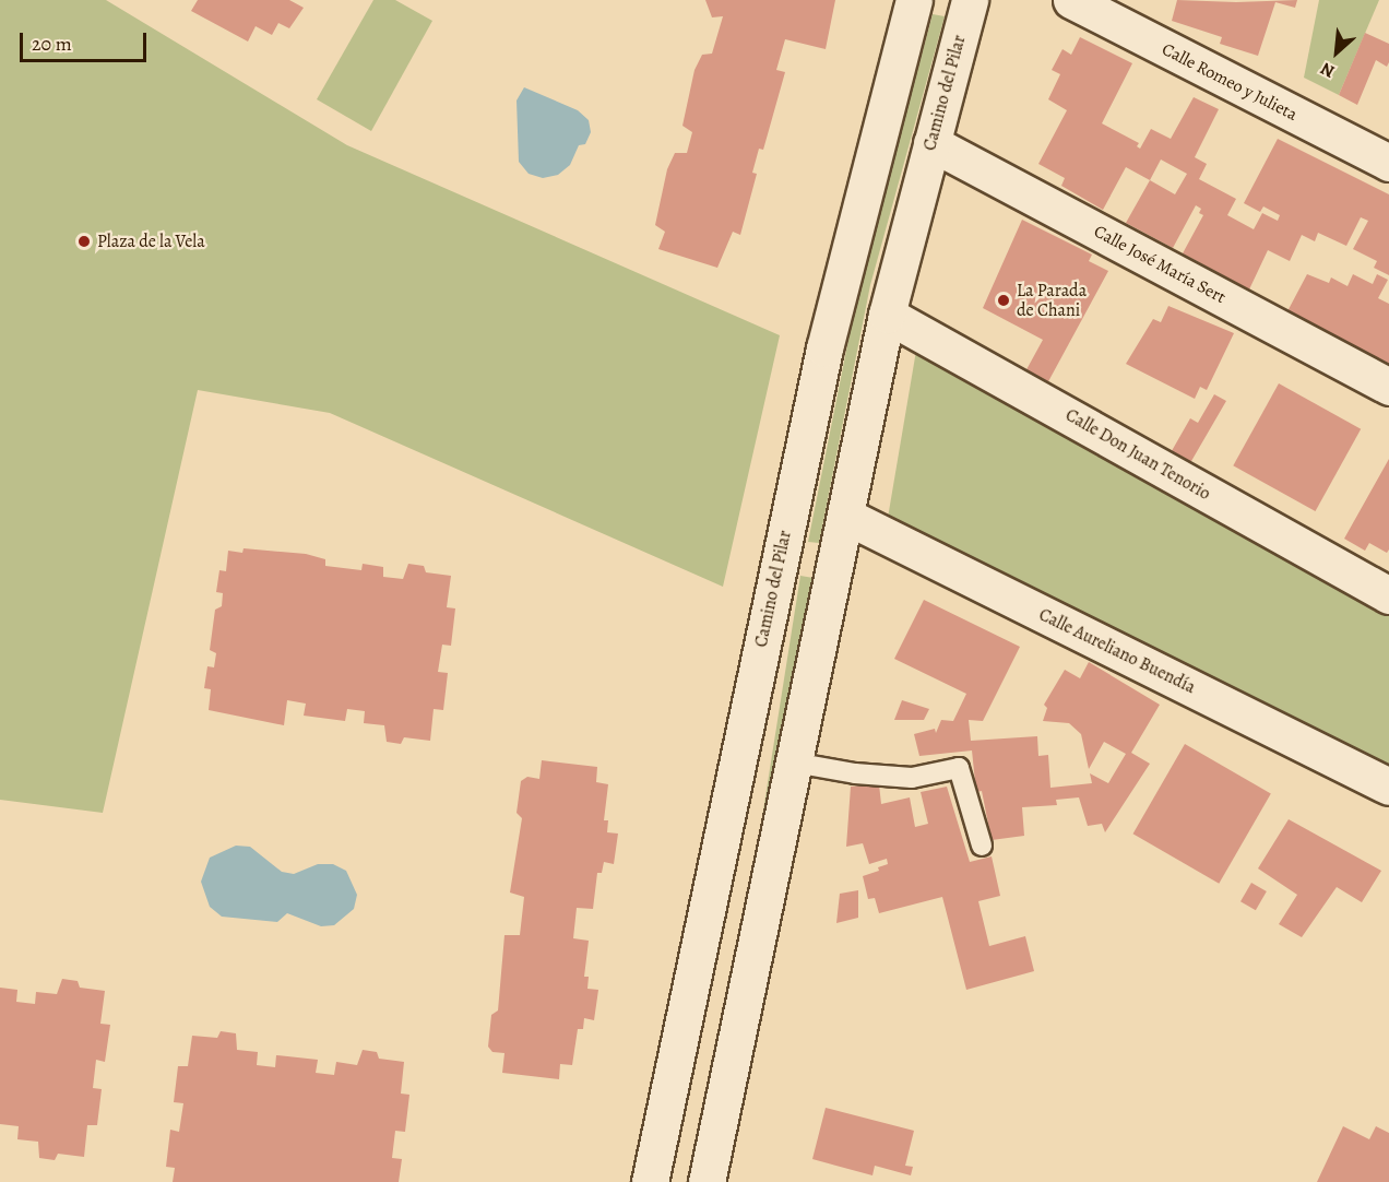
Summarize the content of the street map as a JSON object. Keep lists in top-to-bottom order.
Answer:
{
  "streets": {
    "main road": [
      "Calle Romeo y Julieta",
      "Camino del Pilar",
      "Calle José María Sert",
      "Calle Don Juan Tenorio",
      "Calle Aureliano Buendía"
    ]
  },
  "crossings": [
    ["Camino del Pilar", "Calle José María Sert"],
    ["Camino del Pilar", "Calle Don Juan Tenorio"],
    ["Camino del Pilar", "Calle Aureliano Buendía"]
  ],
  "places": ["Plaza de la Vela", "La Parada de Chani"],
  "scale_bar": "20 m",
  "north": "bottom left"
}
